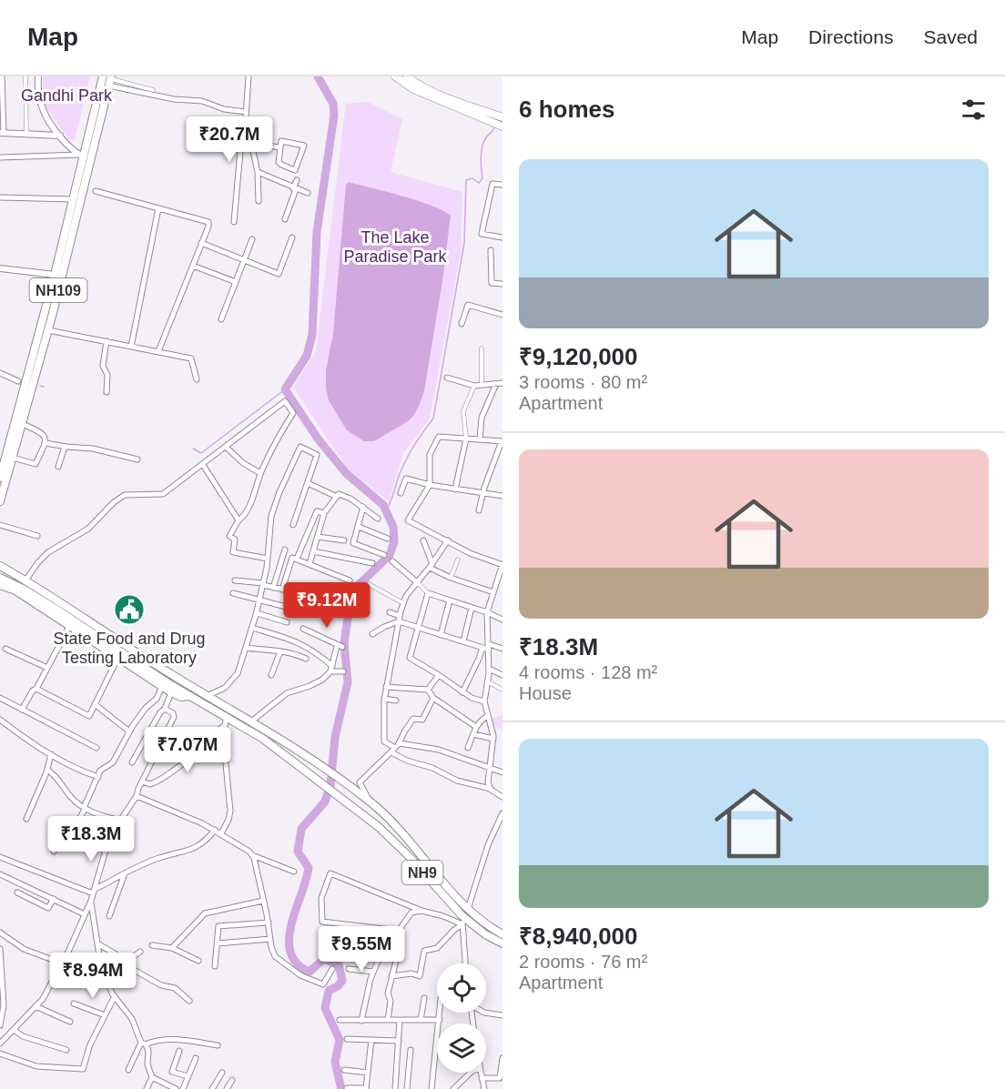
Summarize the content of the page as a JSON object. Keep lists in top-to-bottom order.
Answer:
{
  "streets": {
    "highway": ["NH109", "NH9"]
  },
  "parks": ["Gandhi Park", "The Lake Paradise Park"],
  "places": {
    "public building": ["State Food and Drug Testing Laboratory"]
  },
  "page": {
    "header": "Map",
    "nav": ["Map", "Directions", "Saved"],
    "heading": "6 homes",
    "price": [
      "₹20.7M",
      "₹9.12M",
      "₹7.07M",
      "₹18.3M",
      "₹9.55M",
      "₹8.94M"
    ],
    "list": [
      {
        "name": "₹9,120,000",
        "note": "3 rooms · 80 m² · Apartment"
      },
      {
        "name": "₹18.3M",
        "note": "4 rooms · 128 m² · House"
      },
      {
        "name": "₹8,940,000",
        "note": "2 rooms · 76 m² · Apartment"
      }
    ]
  }
}
